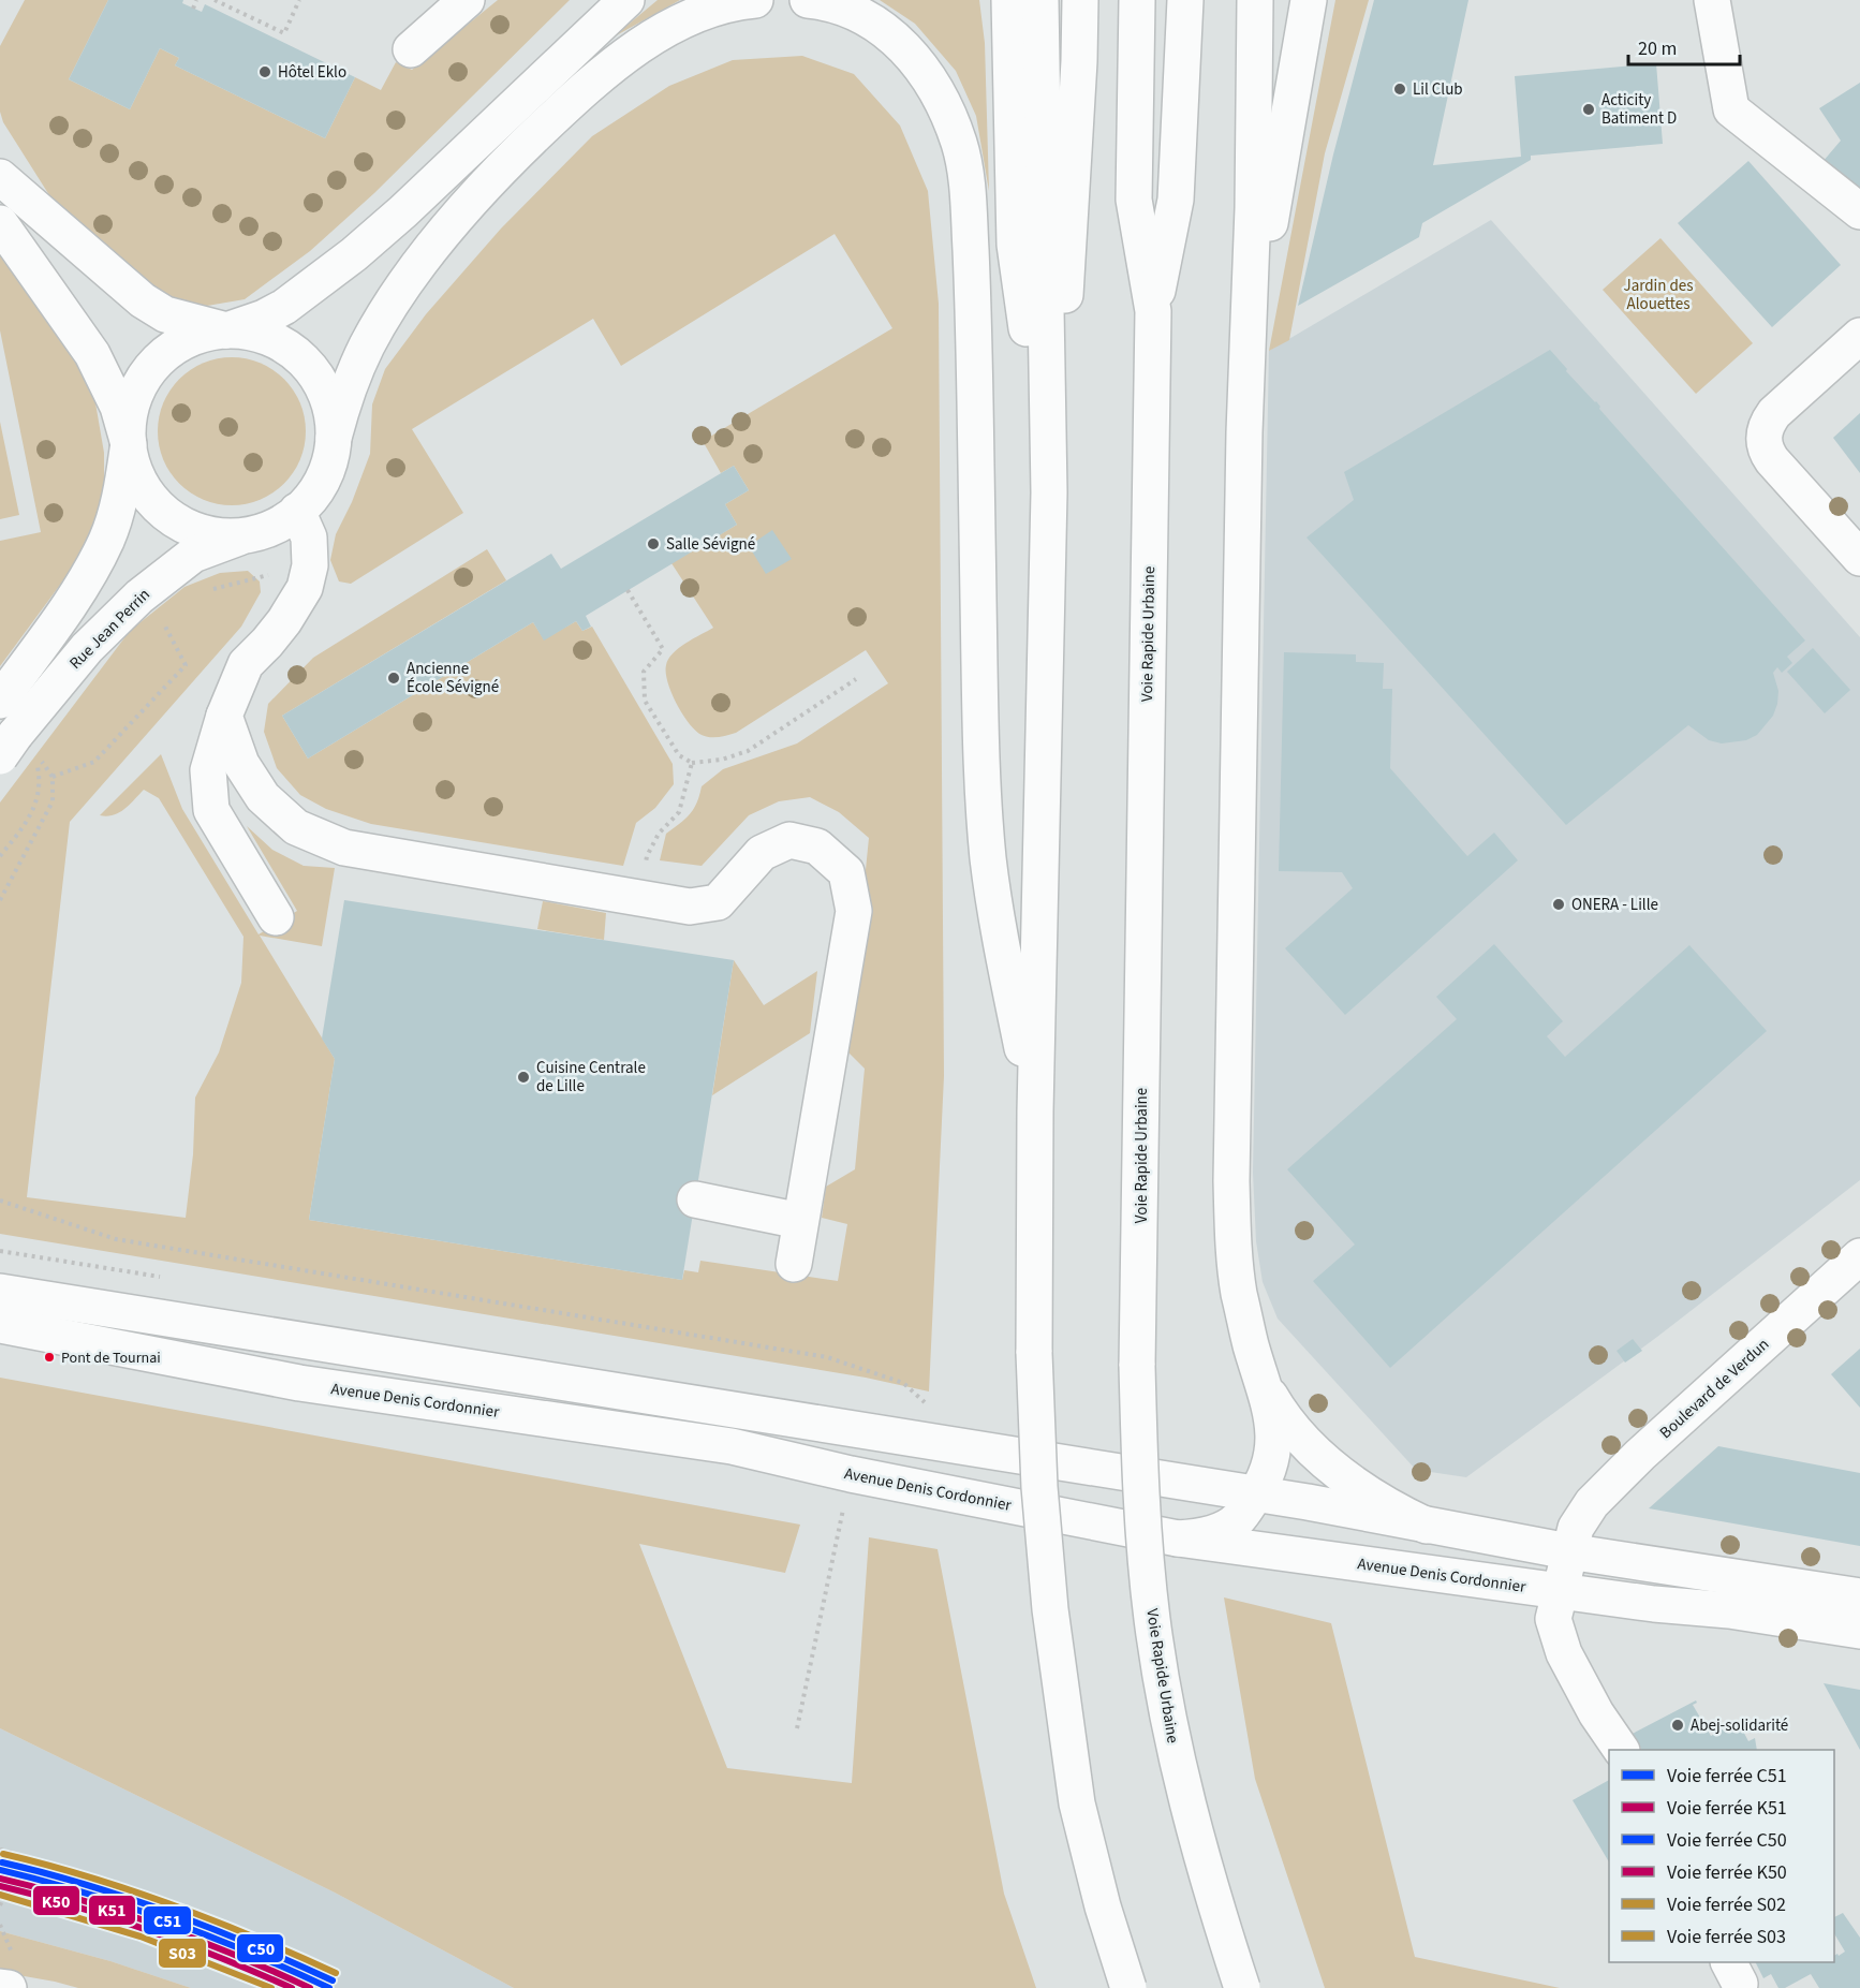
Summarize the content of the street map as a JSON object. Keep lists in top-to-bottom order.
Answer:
{
  "streets": {
    "main road": [
      "Rue Jean Perrin",
      "Voie Rapide Urbaine",
      "Boulevard de Verdun",
      "Avenue Denis Cordonnier"
    ]
  },
  "parks": ["Jardin des Alouettes"],
  "places": [
    "Hôtel Eklo",
    "Lil Club",
    "Acticity Batiment D",
    "Salle Sévigné",
    "Ancienne École Sévigné",
    "ONERA - Lille",
    "Cuisine Centrale de Lille",
    "Pont de Tournai",
    "Abej-solidarité"
  ],
  "lines": [
    "rail line S02",
    "rail line C50",
    "rail line C51",
    "rail line K51",
    "rail line K50",
    "rail line S03"
  ],
  "legend": [
    "Voie ferrée C51",
    "Voie ferrée K51",
    "Voie ferrée C50",
    "Voie ferrée K50",
    "Voie ferrée S02",
    "Voie ferrée S03"
  ],
  "scale_bar": "20 m"
}
